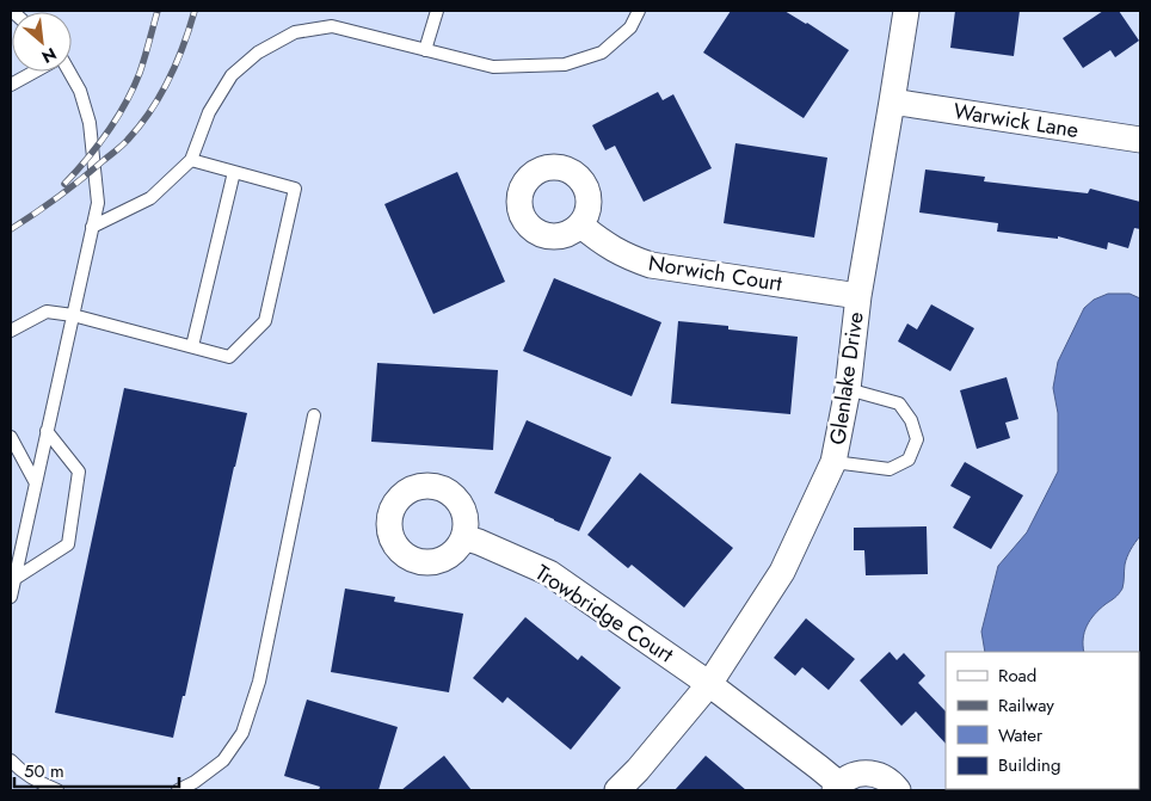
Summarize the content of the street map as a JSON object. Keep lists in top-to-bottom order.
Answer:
{
  "streets": {
    "street": [
      "Warwick Lane",
      "Norwich Court",
      "Glenlake Drive",
      "Trowbridge Court"
    ]
  },
  "crossings": [
    ["Warwick Lane", "Glenlake Drive"],
    ["Norwich Court", "Glenlake Drive"],
    ["Glenlake Drive", "Trowbridge Court"]
  ],
  "legend": [
    "Road",
    "Railway",
    "Water",
    "Building"
  ],
  "scale_bar": "50 m",
  "north": "bottom right"
}
